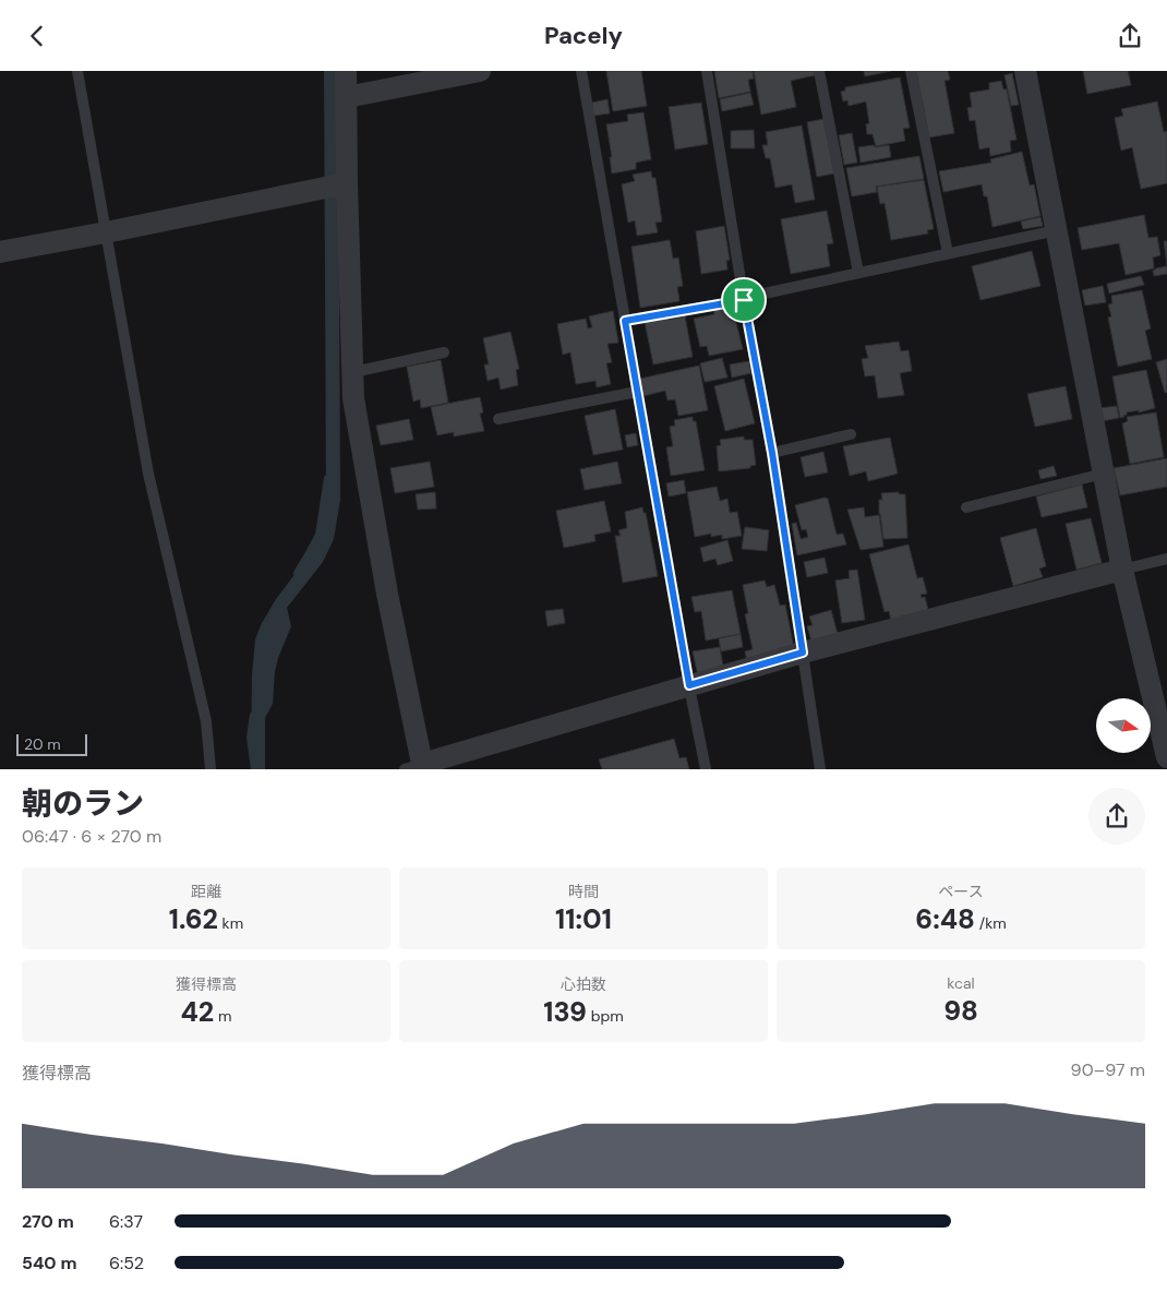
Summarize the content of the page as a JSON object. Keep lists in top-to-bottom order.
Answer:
{
  "scale_bar": "20 m",
  "north": "right",
  "page": {
    "header": "Pacely",
    "scale": "20 m",
    "heading": ["朝のラン", "06:47 · 6 × 270 m"],
    "stats": [
      ["距離", "1.62 km"],
      ["時間", "11:01"],
      ["ペース", "6:48 /km"],
      ["獲得標高", "42 m"],
      ["心拍数", "139 bpm"],
      ["kcal", "98"]
    ],
    "chart": ["獲得標高", "90–97 m"],
    "list": [
      {
        "name": "270 m",
        "note": "6:37"
      },
      {
        "name": "540 m",
        "note": "6:52"
      }
    ]
  }
}
